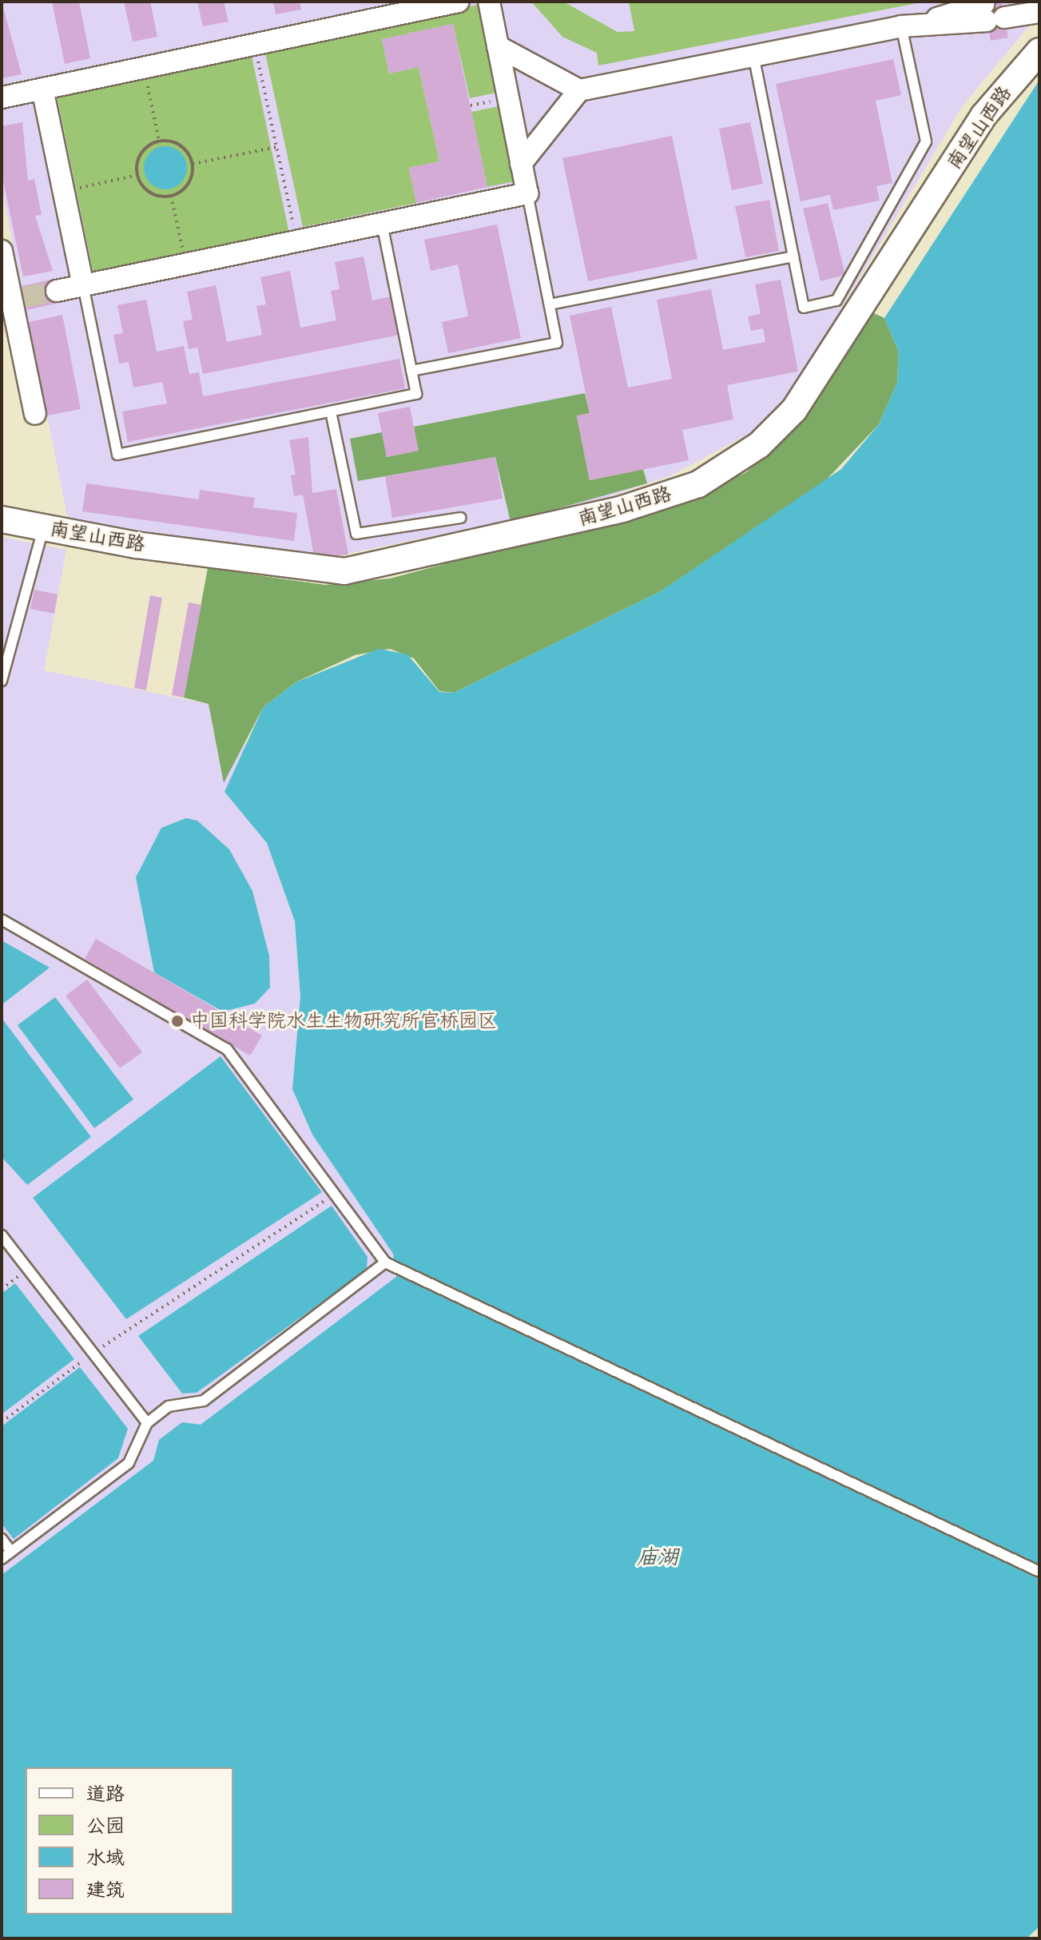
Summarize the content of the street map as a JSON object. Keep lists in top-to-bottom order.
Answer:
{
  "streets": {
    "street": ["南望山西路"]
  },
  "water": ["庙湖"],
  "places": ["中国科学院水生生物研究所官桥园区"],
  "legend": [
    "道路",
    "公园",
    "水域",
    "建筑"
  ]
}
